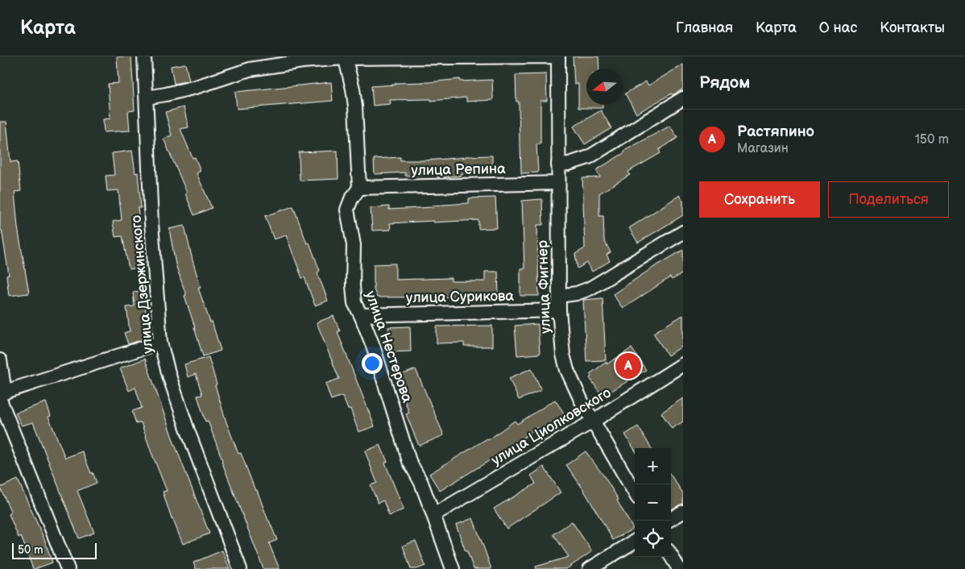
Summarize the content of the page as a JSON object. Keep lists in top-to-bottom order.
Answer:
{
  "streets": {
    "street": [
      "улица Репина",
      "улица Дзержинского",
      "улица Фигнер",
      "улица Сурикова",
      "улица Нестерова",
      "улица Циолковского"
    ]
  },
  "crossings": [
    ["улица Репина", "улица Фигнер"],
    ["улица Репина", "улица Нестерова"],
    ["улица Фигнер", "улица Сурикова"],
    ["улица Фигнер", "улица Циолковского"],
    ["улица Сурикова", "улица Нестерова"],
    ["улица Нестерова", "улица Циолковского"]
  ],
  "scale_bar": "50 m",
  "north": "left",
  "page": {
    "header": "Карта",
    "nav": [
      "Главная",
      "Карта",
      "О нас",
      "Контакты"
    ],
    "heading": "Рядом",
    "list": [
      {
        "mark": "A",
        "name": "Растяпино",
        "note": "Магазин",
        "value": "150 m"
      }
    ],
    "buttons": ["Сохранить", "Поделиться"],
    "pins": "A",
    "map_buttons": ["+", "−"],
    "scale": "50 m"
  }
}
